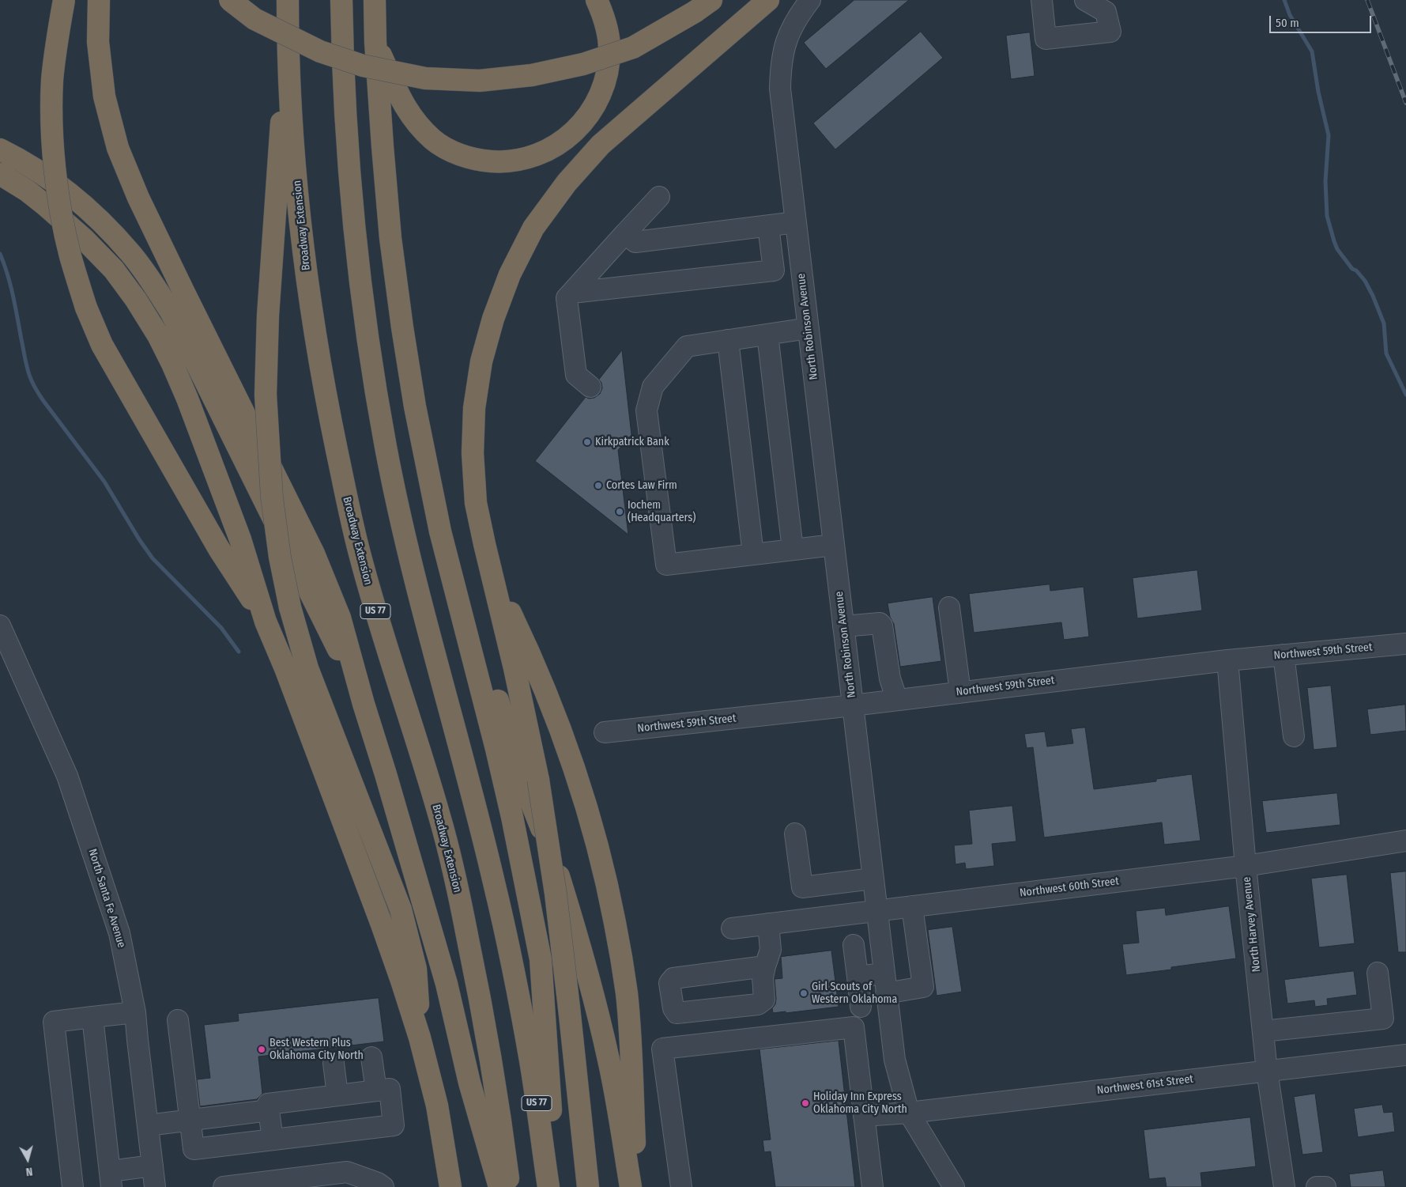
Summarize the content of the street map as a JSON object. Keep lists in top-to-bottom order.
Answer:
{
  "streets": {
    "highway": ["Broadway Extension", "US 77"],
    "street": [
      "North Robinson Avenue",
      "Northwest 59th Street",
      "Northwest 60th Street",
      "North Santa Fe Avenue",
      "North Harvey Avenue",
      "Northwest 61st Street"
    ]
  },
  "crossings": [
    ["North Robinson Avenue", "Northwest 59th Street"],
    ["North Robinson Avenue", "Northwest 60th Street"],
    ["North Robinson Avenue", "Northwest 61st Street"],
    ["Northwest 59th Street", "North Harvey Avenue"],
    ["Northwest 60th Street", "North Harvey Avenue"],
    ["North Harvey Avenue", "Northwest 61st Street"]
  ],
  "places": [
    "Kirkpatrick Bank",
    "Cortes Law Firm",
    "Iochem (Headquarters)",
    "Girl Scouts of Western Oklahoma",
    "Best Western Plus Oklahoma City North",
    "Holiday Inn Express Oklahoma City North"
  ],
  "scale_bar": "50 m",
  "north": "bottom"
}
